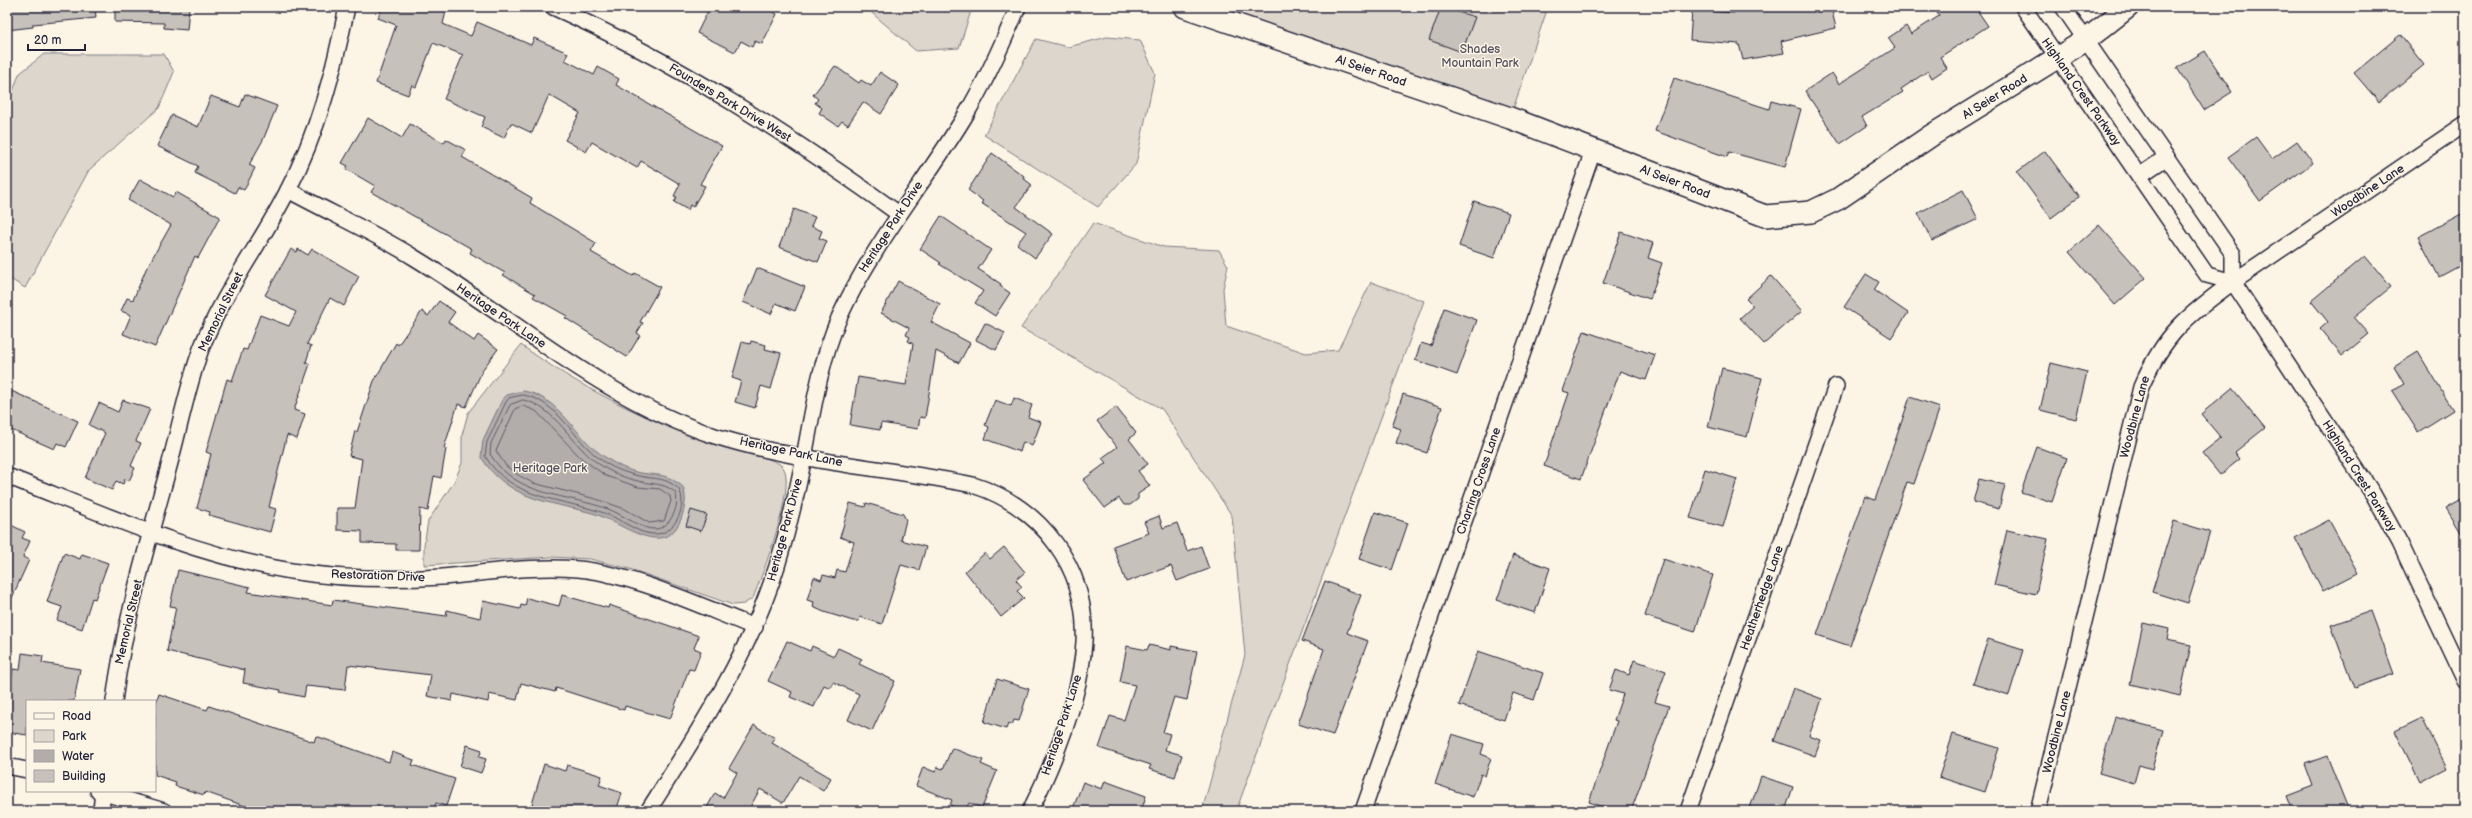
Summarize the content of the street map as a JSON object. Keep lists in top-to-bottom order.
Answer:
{
  "streets": {
    "street": [
      "Al Seier Road",
      "Highland Crest Parkway",
      "Founders Park Drive West",
      "Woodbine Lane",
      "Heritage Park Drive",
      "Memorial Street",
      "Heritage Park Lane",
      "Charring Cross Lane",
      "Restoration Drive",
      "Heatherhedge Lane"
    ]
  },
  "crossings": [
    ["Al Seier Road", "Highland Crest Parkway"],
    ["Al Seier Road", "Charring Cross Lane"],
    ["Highland Crest Parkway", "Woodbine Lane"],
    ["Founders Park Drive West", "Heritage Park Drive"],
    ["Heritage Park Drive", "Heritage Park Lane"],
    ["Heritage Park Drive", "Restoration Drive"],
    ["Memorial Street", "Heritage Park Lane"],
    ["Memorial Street", "Restoration Drive"]
  ],
  "parks": ["Shades Mountain Park", "Heritage Park"],
  "legend": [
    "Road",
    "Park",
    "Water",
    "Building"
  ],
  "scale_bar": "20 m"
}
